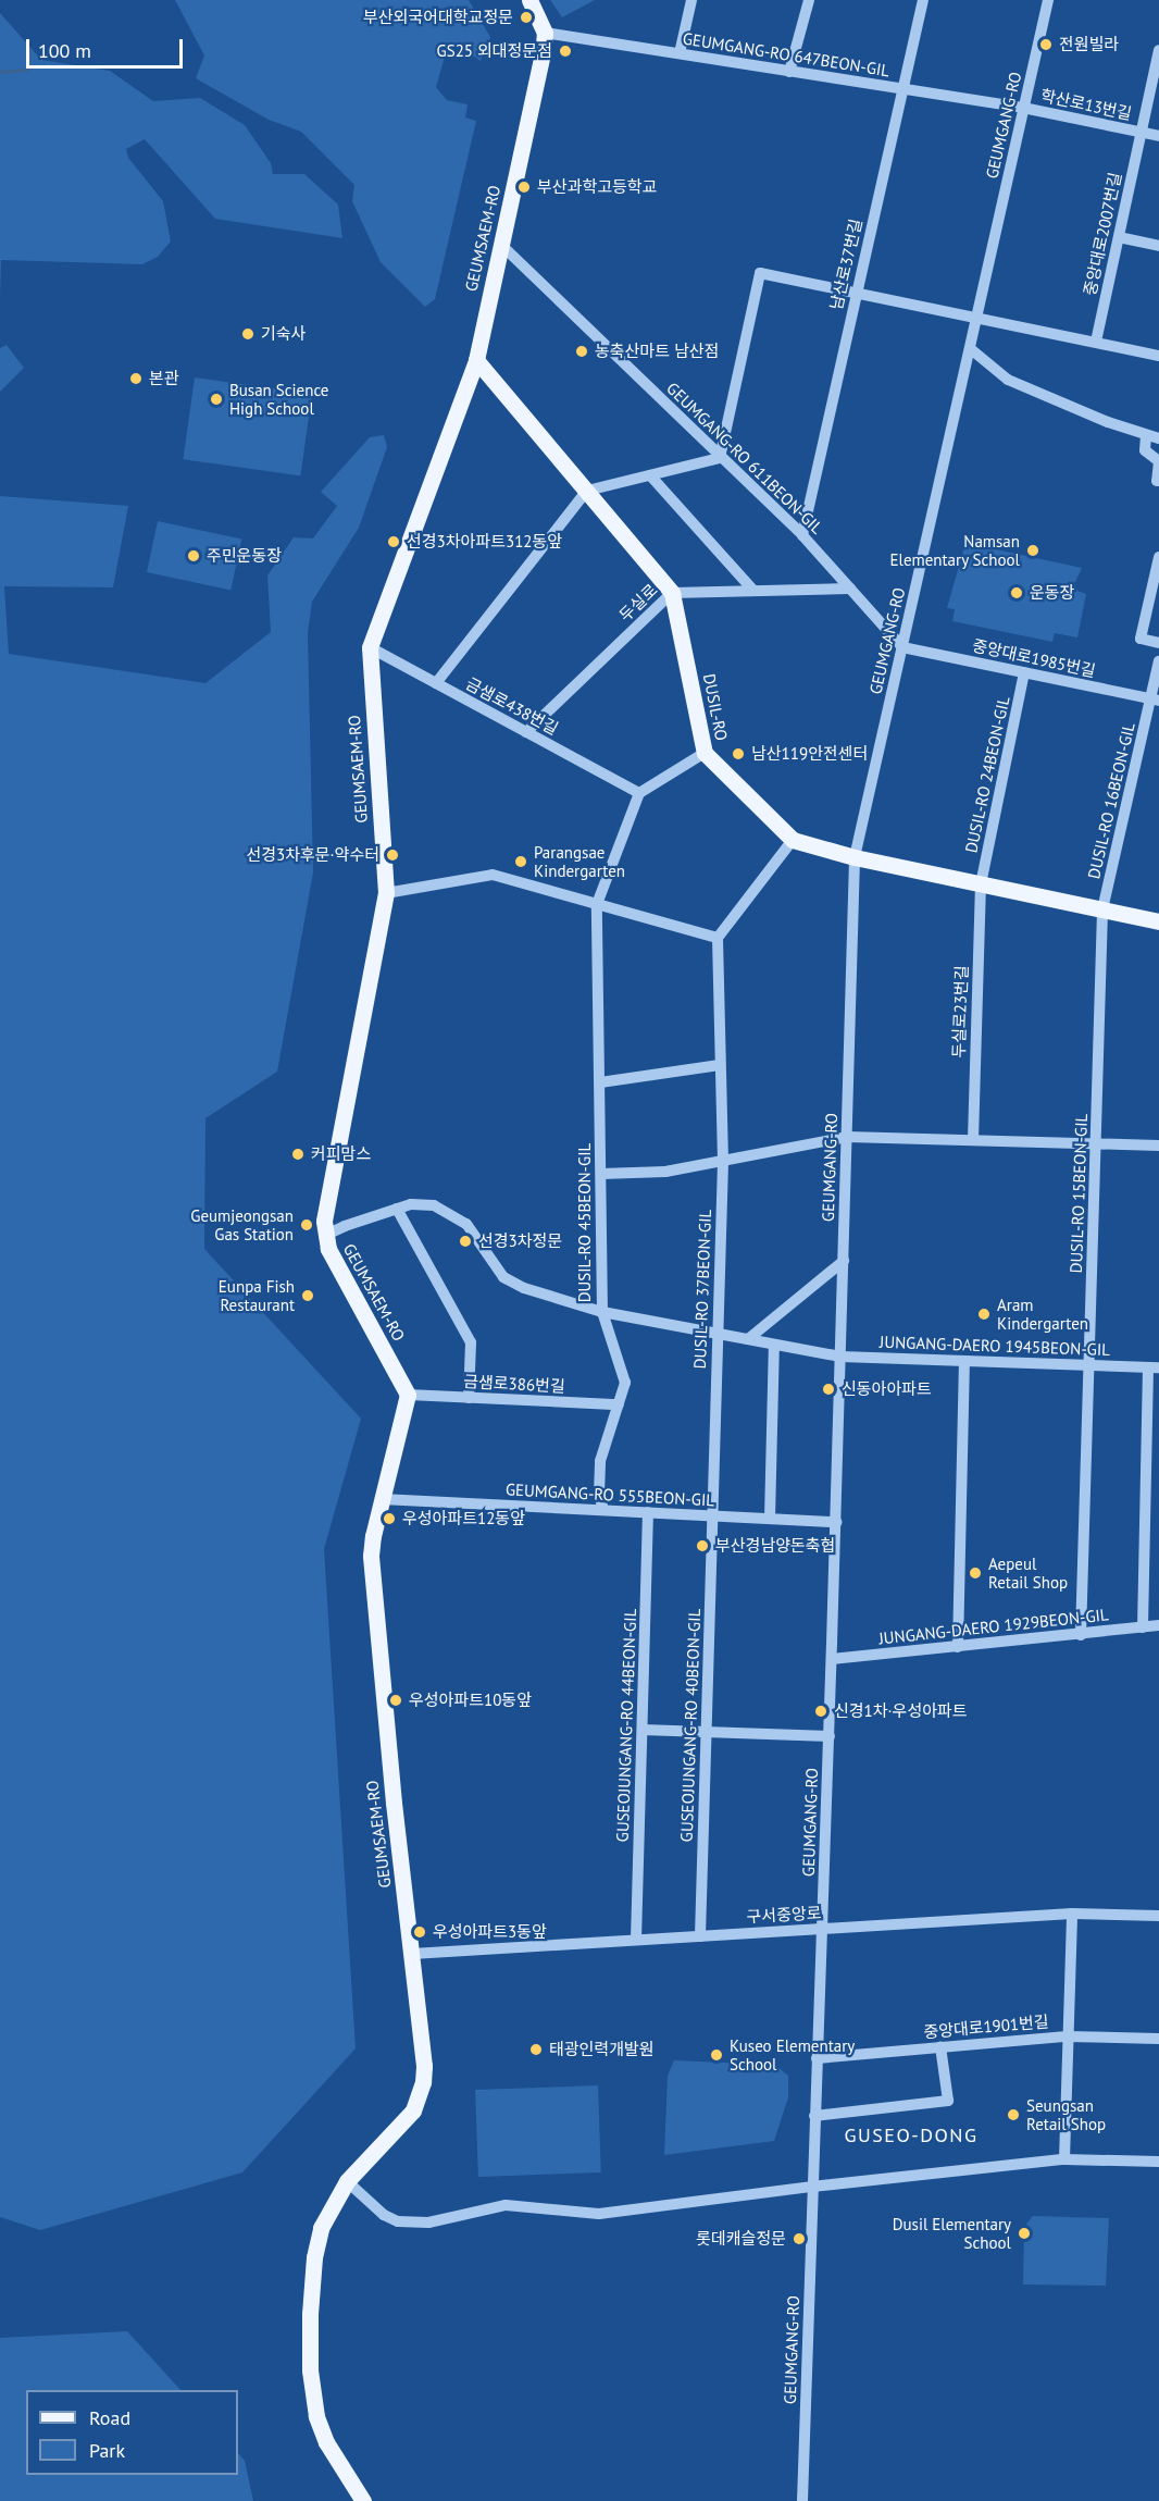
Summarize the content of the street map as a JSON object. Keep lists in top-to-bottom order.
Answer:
{
  "streets": {
    "main road": ["GEUMSAEM-RO", "DUSIL-RO"],
    "street": [
      "GEUMGANG-RO 647BEON-GIL",
      "학산로13번길",
      "GEUMGANG-RO",
      "중앙대로2007번길",
      "남산로37번길",
      "GEUMGANG-RO 611BEON-GIL",
      "두실로",
      "중앙대로1985번길",
      "금샘로438번길",
      "DUSIL-RO 24BEON-GIL",
      "DUSIL-RO 16BEON-GIL",
      "두실로23번길",
      "DUSIL-RO 15BEON-GIL",
      "DUSIL-RO 45BEON-GIL",
      "DUSIL-RO 37BEON-GIL",
      "JUNGANG-DAERO 1945BEON-GIL",
      "금샘로386번길",
      "GEUMGANG-RO 555BEON-GIL",
      "JUNGANG-DAERO 1929BEON-GIL",
      "GUSEOJUNGANG-RO 44BEON-GIL",
      "GUSEOJUNGANG-RO 40BEON-GIL",
      "구서중앙로",
      "중앙대로1901번길"
    ]
  },
  "crossings": [
    ["GEUMGANG-RO 647BEON-GIL", "학산로13번길"],
    ["GEUMGANG-RO 647BEON-GIL", "GEUMGANG-RO"],
    ["GEUMGANG-RO 647BEON-GIL", "GEUMSAEM-RO"],
    ["GEUMGANG-RO 647BEON-GIL", "남산로37번길"],
    ["학산로13번길", "GEUMGANG-RO"],
    ["학산로13번길", "중앙대로2007번길"],
    ["GEUMGANG-RO", "GEUMGANG-RO 611BEON-GIL"],
    ["GEUMGANG-RO", "중앙대로1985번길"],
    ["GEUMGANG-RO", "DUSIL-RO"],
    ["GEUMGANG-RO", "JUNGANG-DAERO 1945BEON-GIL"],
    ["GEUMGANG-RO", "GEUMGANG-RO 555BEON-GIL"],
    ["GEUMGANG-RO", "JUNGANG-DAERO 1929BEON-GIL"],
    ["GEUMGANG-RO", "구서중앙로"],
    ["GEUMGANG-RO", "중앙대로1901번길"],
    ["GEUMSAEM-RO", "GEUMGANG-RO 611BEON-GIL"],
    ["GEUMSAEM-RO", "금샘로438번길"],
    ["GEUMSAEM-RO", "DUSIL-RO"],
    ["GEUMSAEM-RO", "JUNGANG-DAERO 1945BEON-GIL"],
    ["GEUMSAEM-RO", "금샘로386번길"],
    ["GEUMSAEM-RO", "GEUMGANG-RO 555BEON-GIL"],
    ["GEUMSAEM-RO", "구서중앙로"],
    ["남산로37번길", "GEUMGANG-RO 611BEON-GIL"],
    ["GEUMGANG-RO 611BEON-GIL", "두실로"],
    ["GEUMGANG-RO 611BEON-GIL", "중앙대로1985번길"],
    ["두실로", "금샘로438번길"],
    ["두실로", "DUSIL-RO"],
    ["중앙대로1985번길", "DUSIL-RO 24BEON-GIL"],
    ["중앙대로1985번길", "DUSIL-RO 16BEON-GIL"],
    ["금샘로438번길", "DUSIL-RO 45BEON-GIL"],
    ["DUSIL-RO", "DUSIL-RO 24BEON-GIL"],
    ["DUSIL-RO", "DUSIL-RO 16BEON-GIL"],
    ["DUSIL-RO", "두실로23번길"],
    ["DUSIL-RO", "DUSIL-RO 15BEON-GIL"],
    ["DUSIL-RO 24BEON-GIL", "두실로23번길"],
    ["DUSIL-RO 16BEON-GIL", "DUSIL-RO 15BEON-GIL"],
    ["DUSIL-RO 15BEON-GIL", "JUNGANG-DAERO 1945BEON-GIL"],
    ["DUSIL-RO 15BEON-GIL", "JUNGANG-DAERO 1929BEON-GIL"],
    ["DUSIL-RO 45BEON-GIL", "JUNGANG-DAERO 1945BEON-GIL"],
    ["DUSIL-RO 45BEON-GIL", "금샘로386번길"],
    ["DUSIL-RO 45BEON-GIL", "GEUMGANG-RO 555BEON-GIL"],
    ["DUSIL-RO 37BEON-GIL", "JUNGANG-DAERO 1945BEON-GIL"],
    ["DUSIL-RO 37BEON-GIL", "GEUMGANG-RO 555BEON-GIL"],
    ["DUSIL-RO 37BEON-GIL", "GUSEOJUNGANG-RO 40BEON-GIL"],
    ["JUNGANG-DAERO 1945BEON-GIL", "JUNGANG-DAERO 1929BEON-GIL"],
    ["GEUMGANG-RO 555BEON-GIL", "GUSEOJUNGANG-RO 44BEON-GIL"],
    ["GEUMGANG-RO 555BEON-GIL", "GUSEOJUNGANG-RO 40BEON-GIL"],
    ["GUSEOJUNGANG-RO 44BEON-GIL", "구서중앙로"],
    ["GUSEOJUNGANG-RO 40BEON-GIL", "구서중앙로"]
  ],
  "districts": ["GUSEO-DONG"],
  "places": [
    "부산외국어대학교정문",
    "전원빌라",
    "GS25 외대정문점",
    "부산과학고등학교",
    "기숙사",
    "농축산마트 남산점",
    "본관",
    "Busan Science High School",
    "선경3차아파트312동앞",
    "Namsan Elementary School",
    "주민운동장",
    "운동장",
    "남산119안전센터",
    "선경3차후문·약수터",
    "Parangsae Kindergarten",
    "커피맘스",
    "Geumjeongsan Gas Station",
    "선경3차정문",
    "Eunpa Fish Restaurant",
    "Aram Kindergarten",
    "신동아아파트",
    "우성아파트12동앞",
    "부산경남양돈축협",
    "Aepeul Retail Shop",
    "우성아파트10동앞",
    "신경1차·우성아파트",
    "우성아파트3동앞",
    "태광인력개발원",
    "Kuseo Elementary School",
    "Seungsan Retail Shop",
    "Dusil Elementary School",
    "롯데캐슬정문"
  ],
  "legend": ["Road", "Park"],
  "scale_bar": "100 m"
}
